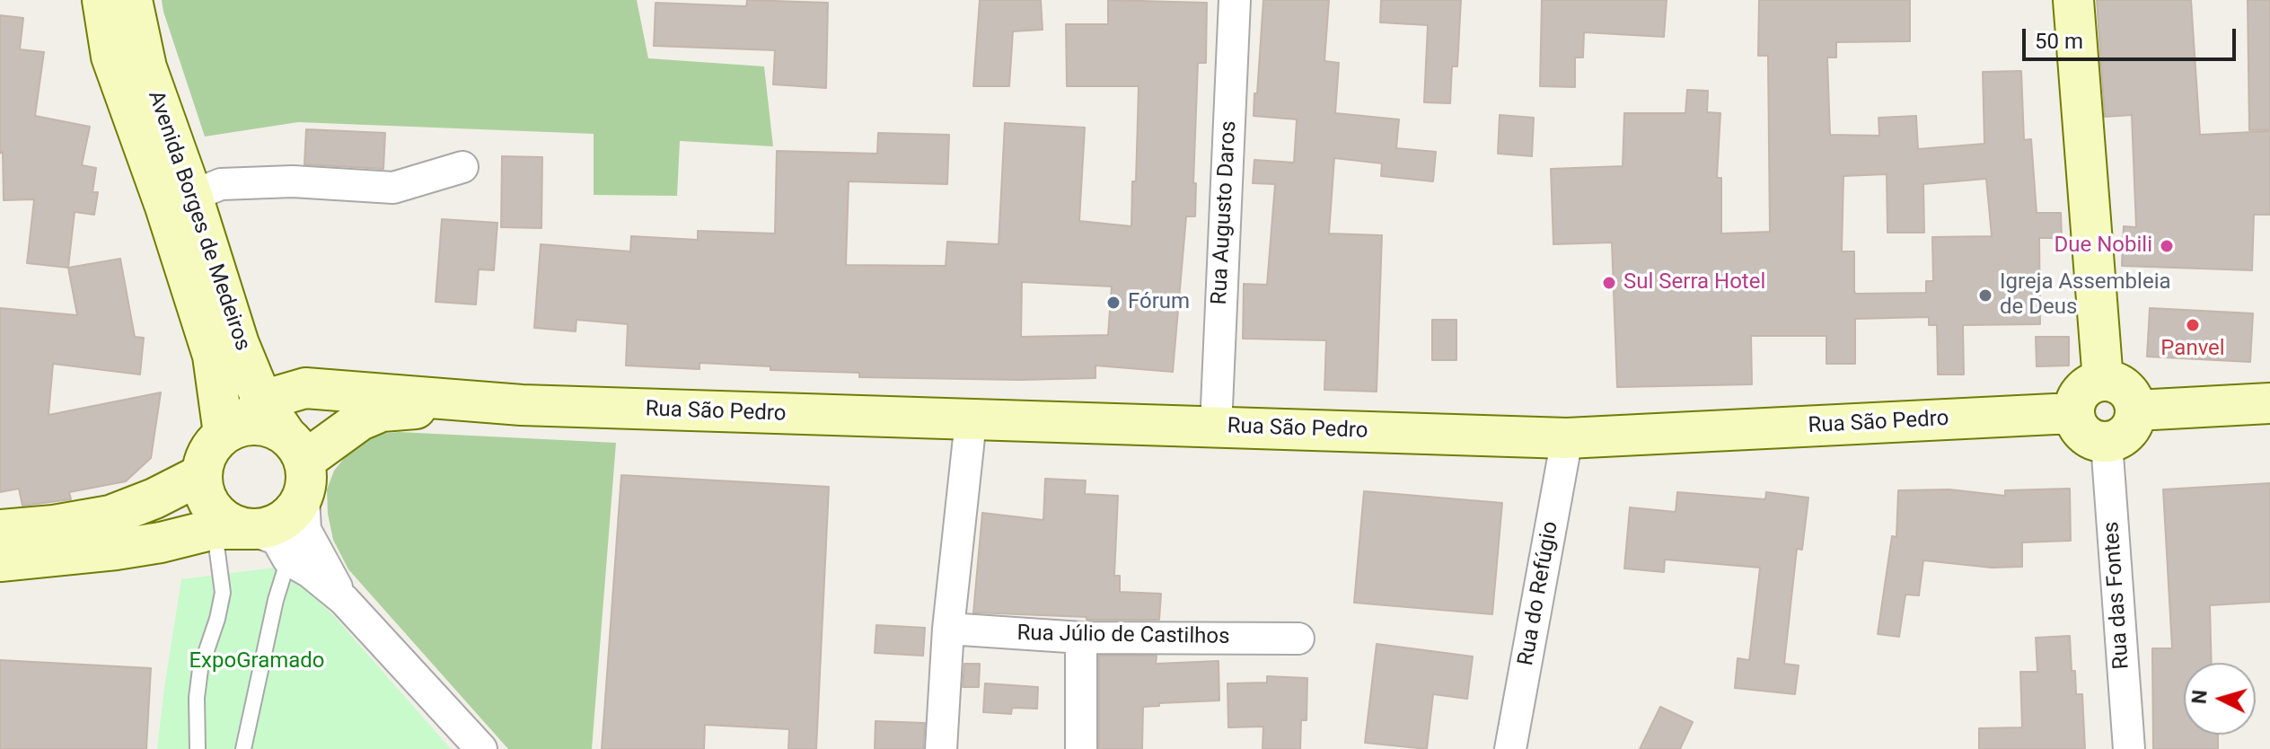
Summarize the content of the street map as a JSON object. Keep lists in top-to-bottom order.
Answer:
{
  "streets": {
    "main road": ["Avenida Borges de Medeiros", "Rua São Pedro"],
    "street": [
      "Rua Augusto Daros",
      "Rua do Refúgio",
      "Rua das Fontes",
      "Rua Júlio de Castilhos"
    ]
  },
  "crossings": [
    ["Rua Augusto Daros", "Rua São Pedro"],
    ["Avenida Borges de Medeiros", "Rua São Pedro"],
    ["Rua São Pedro", "Rua do Refúgio"],
    ["Rua São Pedro", "Rua das Fontes"]
  ],
  "parks": ["ExpoGramado"],
  "places": [
    "Due Nobili",
    "Sul Serra Hotel",
    "Igreja Assembleia de Deus",
    "Fórum",
    "Panvel"
  ],
  "scale_bar": "50 m",
  "north": "left"
}
